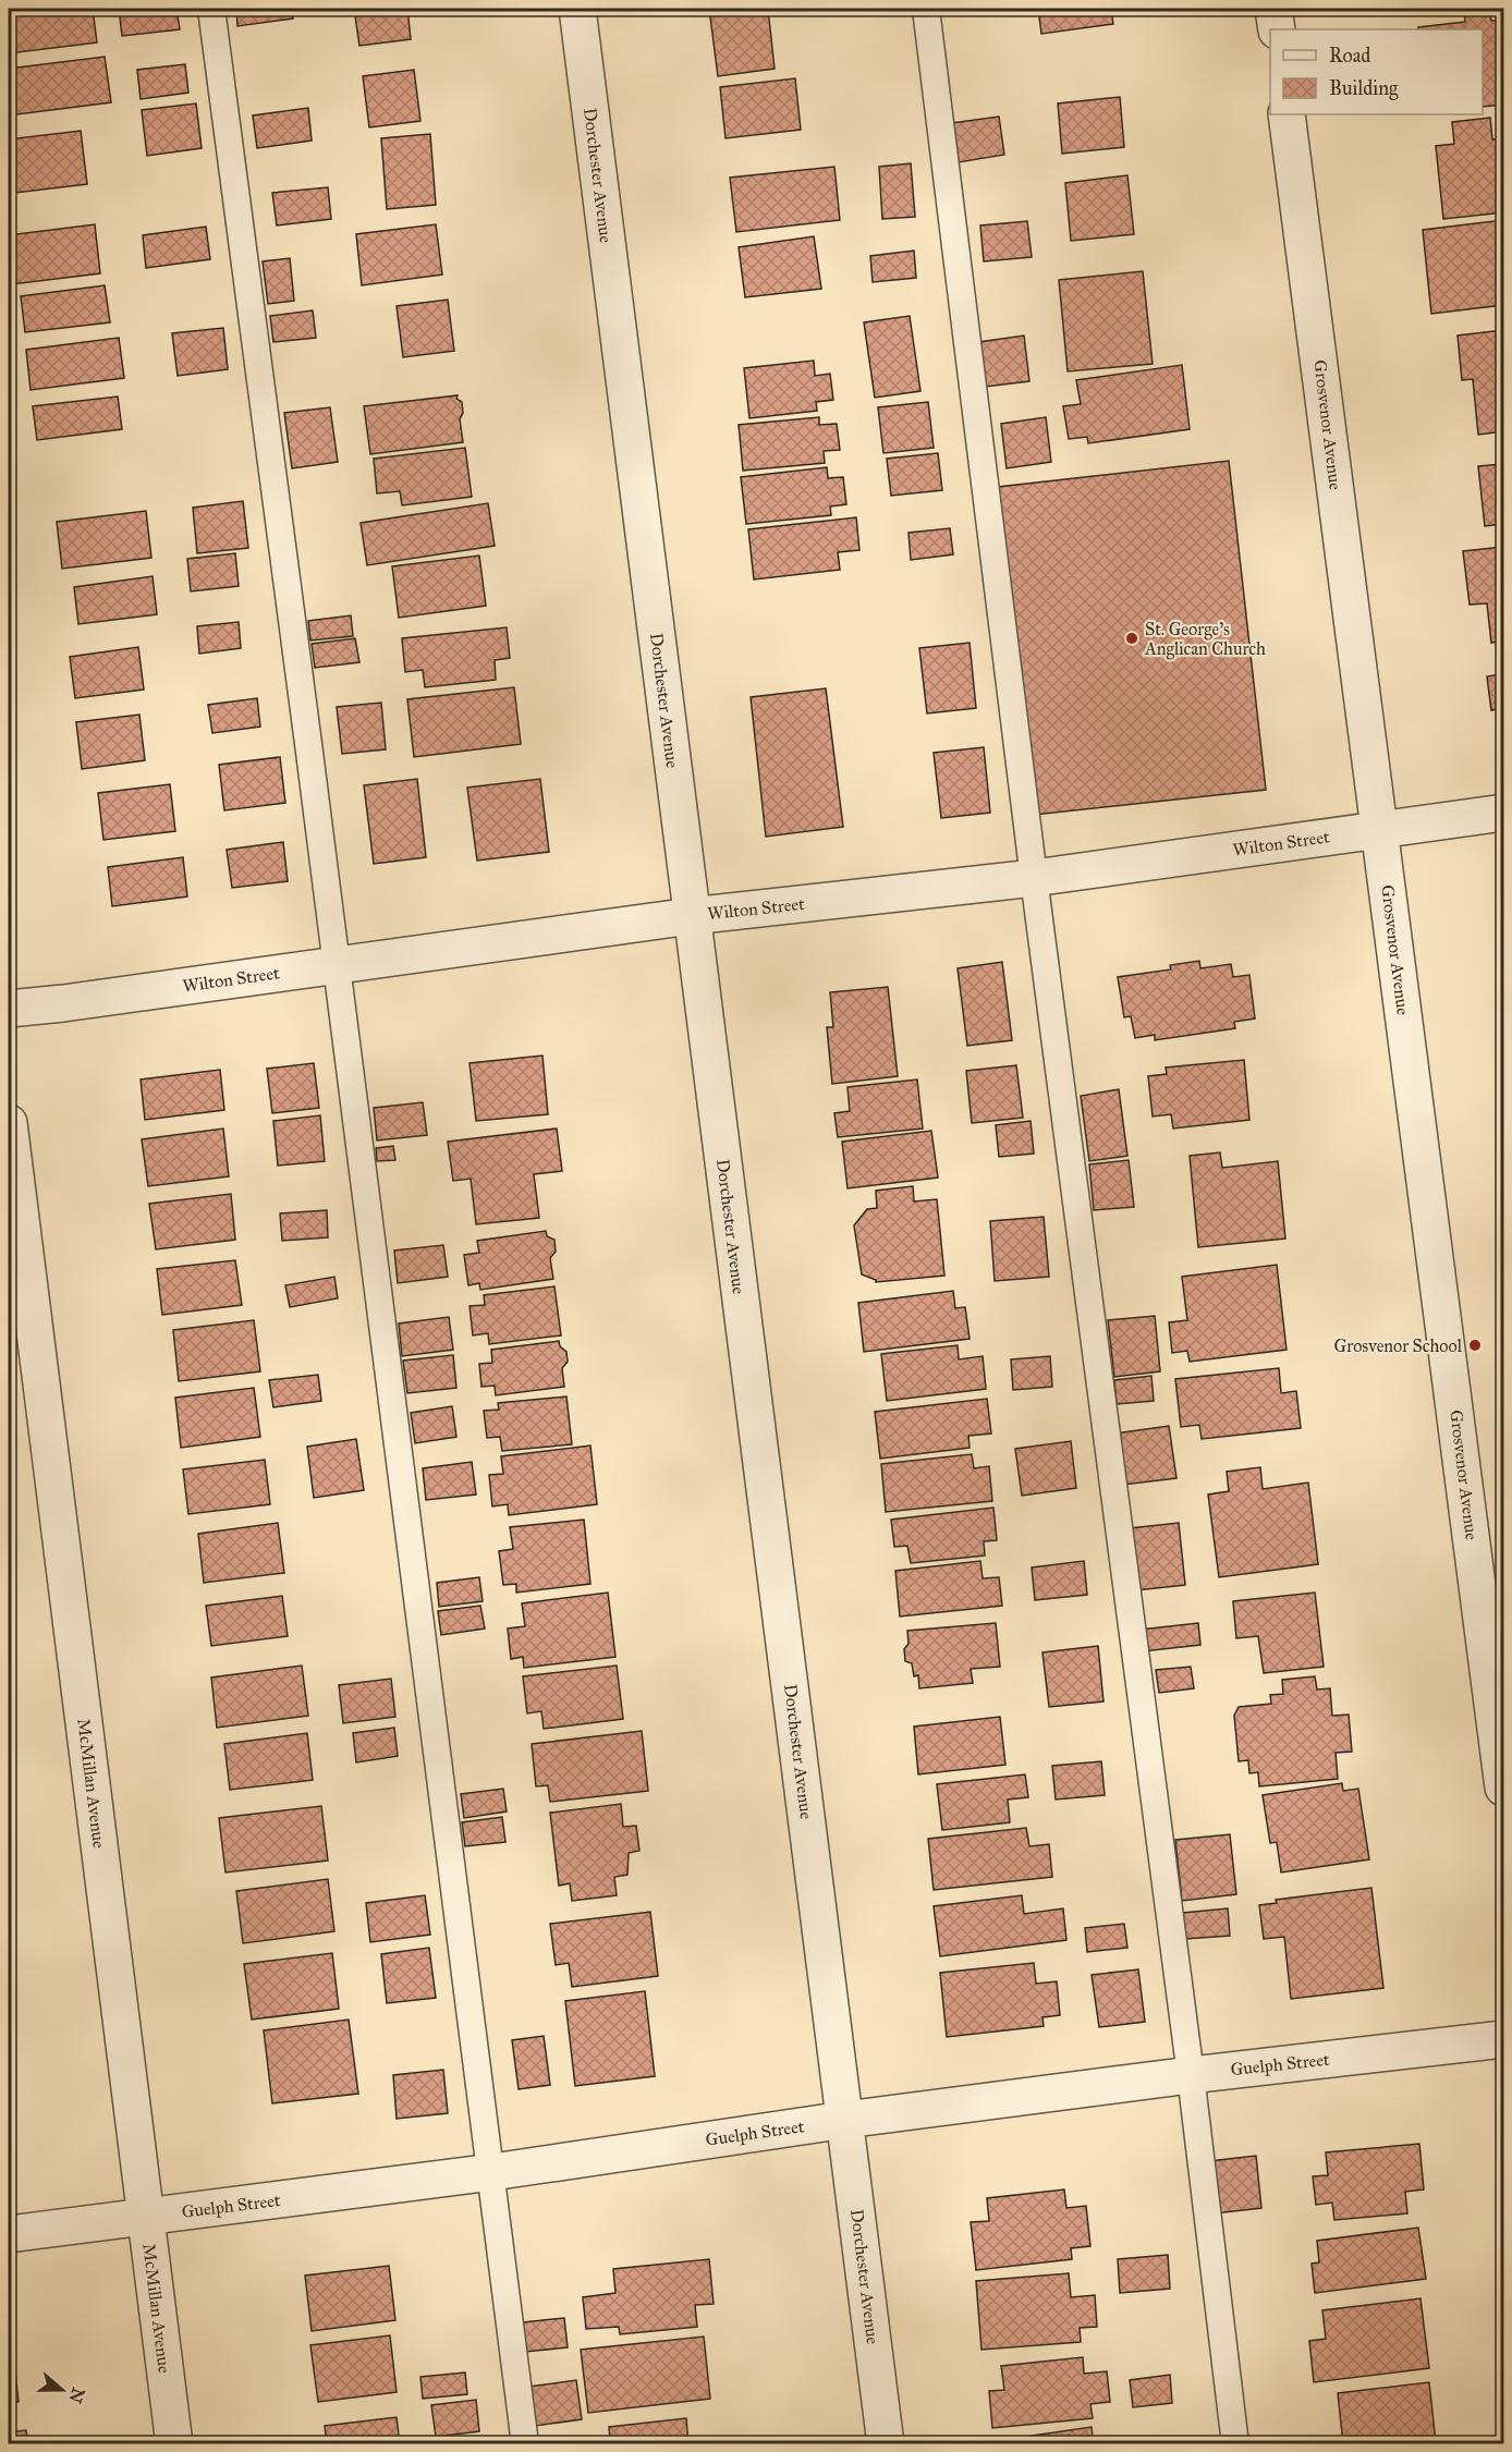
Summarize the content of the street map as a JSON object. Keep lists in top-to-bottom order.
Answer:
{
  "streets": {
    "street": [
      "Dorchester Avenue",
      "Grosvenor Avenue",
      "Wilton Street",
      "McMillan Avenue",
      "Guelph Street"
    ]
  },
  "crossings": [
    ["Dorchester Avenue", "Wilton Street"],
    ["Dorchester Avenue", "Guelph Street"],
    ["Grosvenor Avenue", "Wilton Street"],
    ["McMillan Avenue", "Guelph Street"]
  ],
  "places": ["St. George's Anglican Church", "Grosvenor School"],
  "legend": ["Road", "Building"],
  "north": "right"
}
